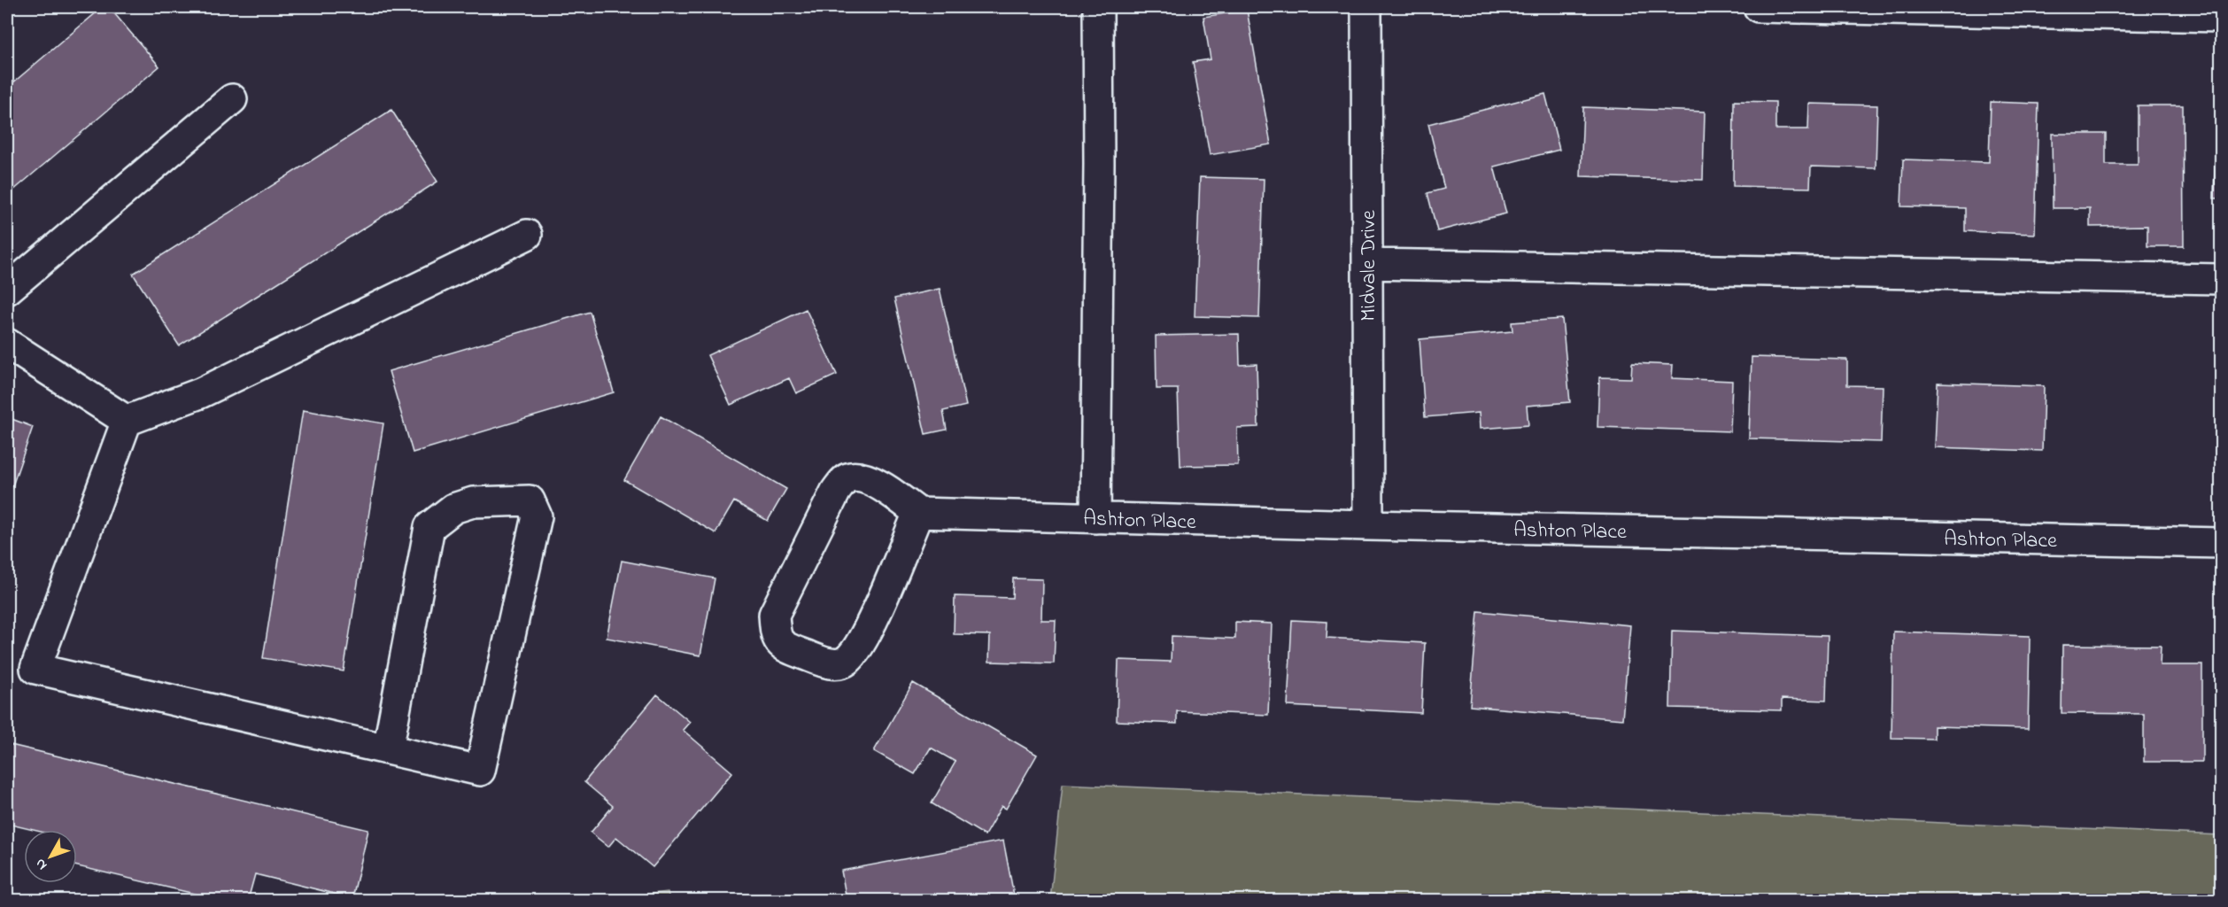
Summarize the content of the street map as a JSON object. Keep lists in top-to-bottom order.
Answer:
{
  "streets": {
    "street": ["Midvale Drive", "Ashton Place"]
  },
  "crossings": [
    ["Midvale Drive", "Ashton Place"]
  ],
  "north": "bottom left"
}
